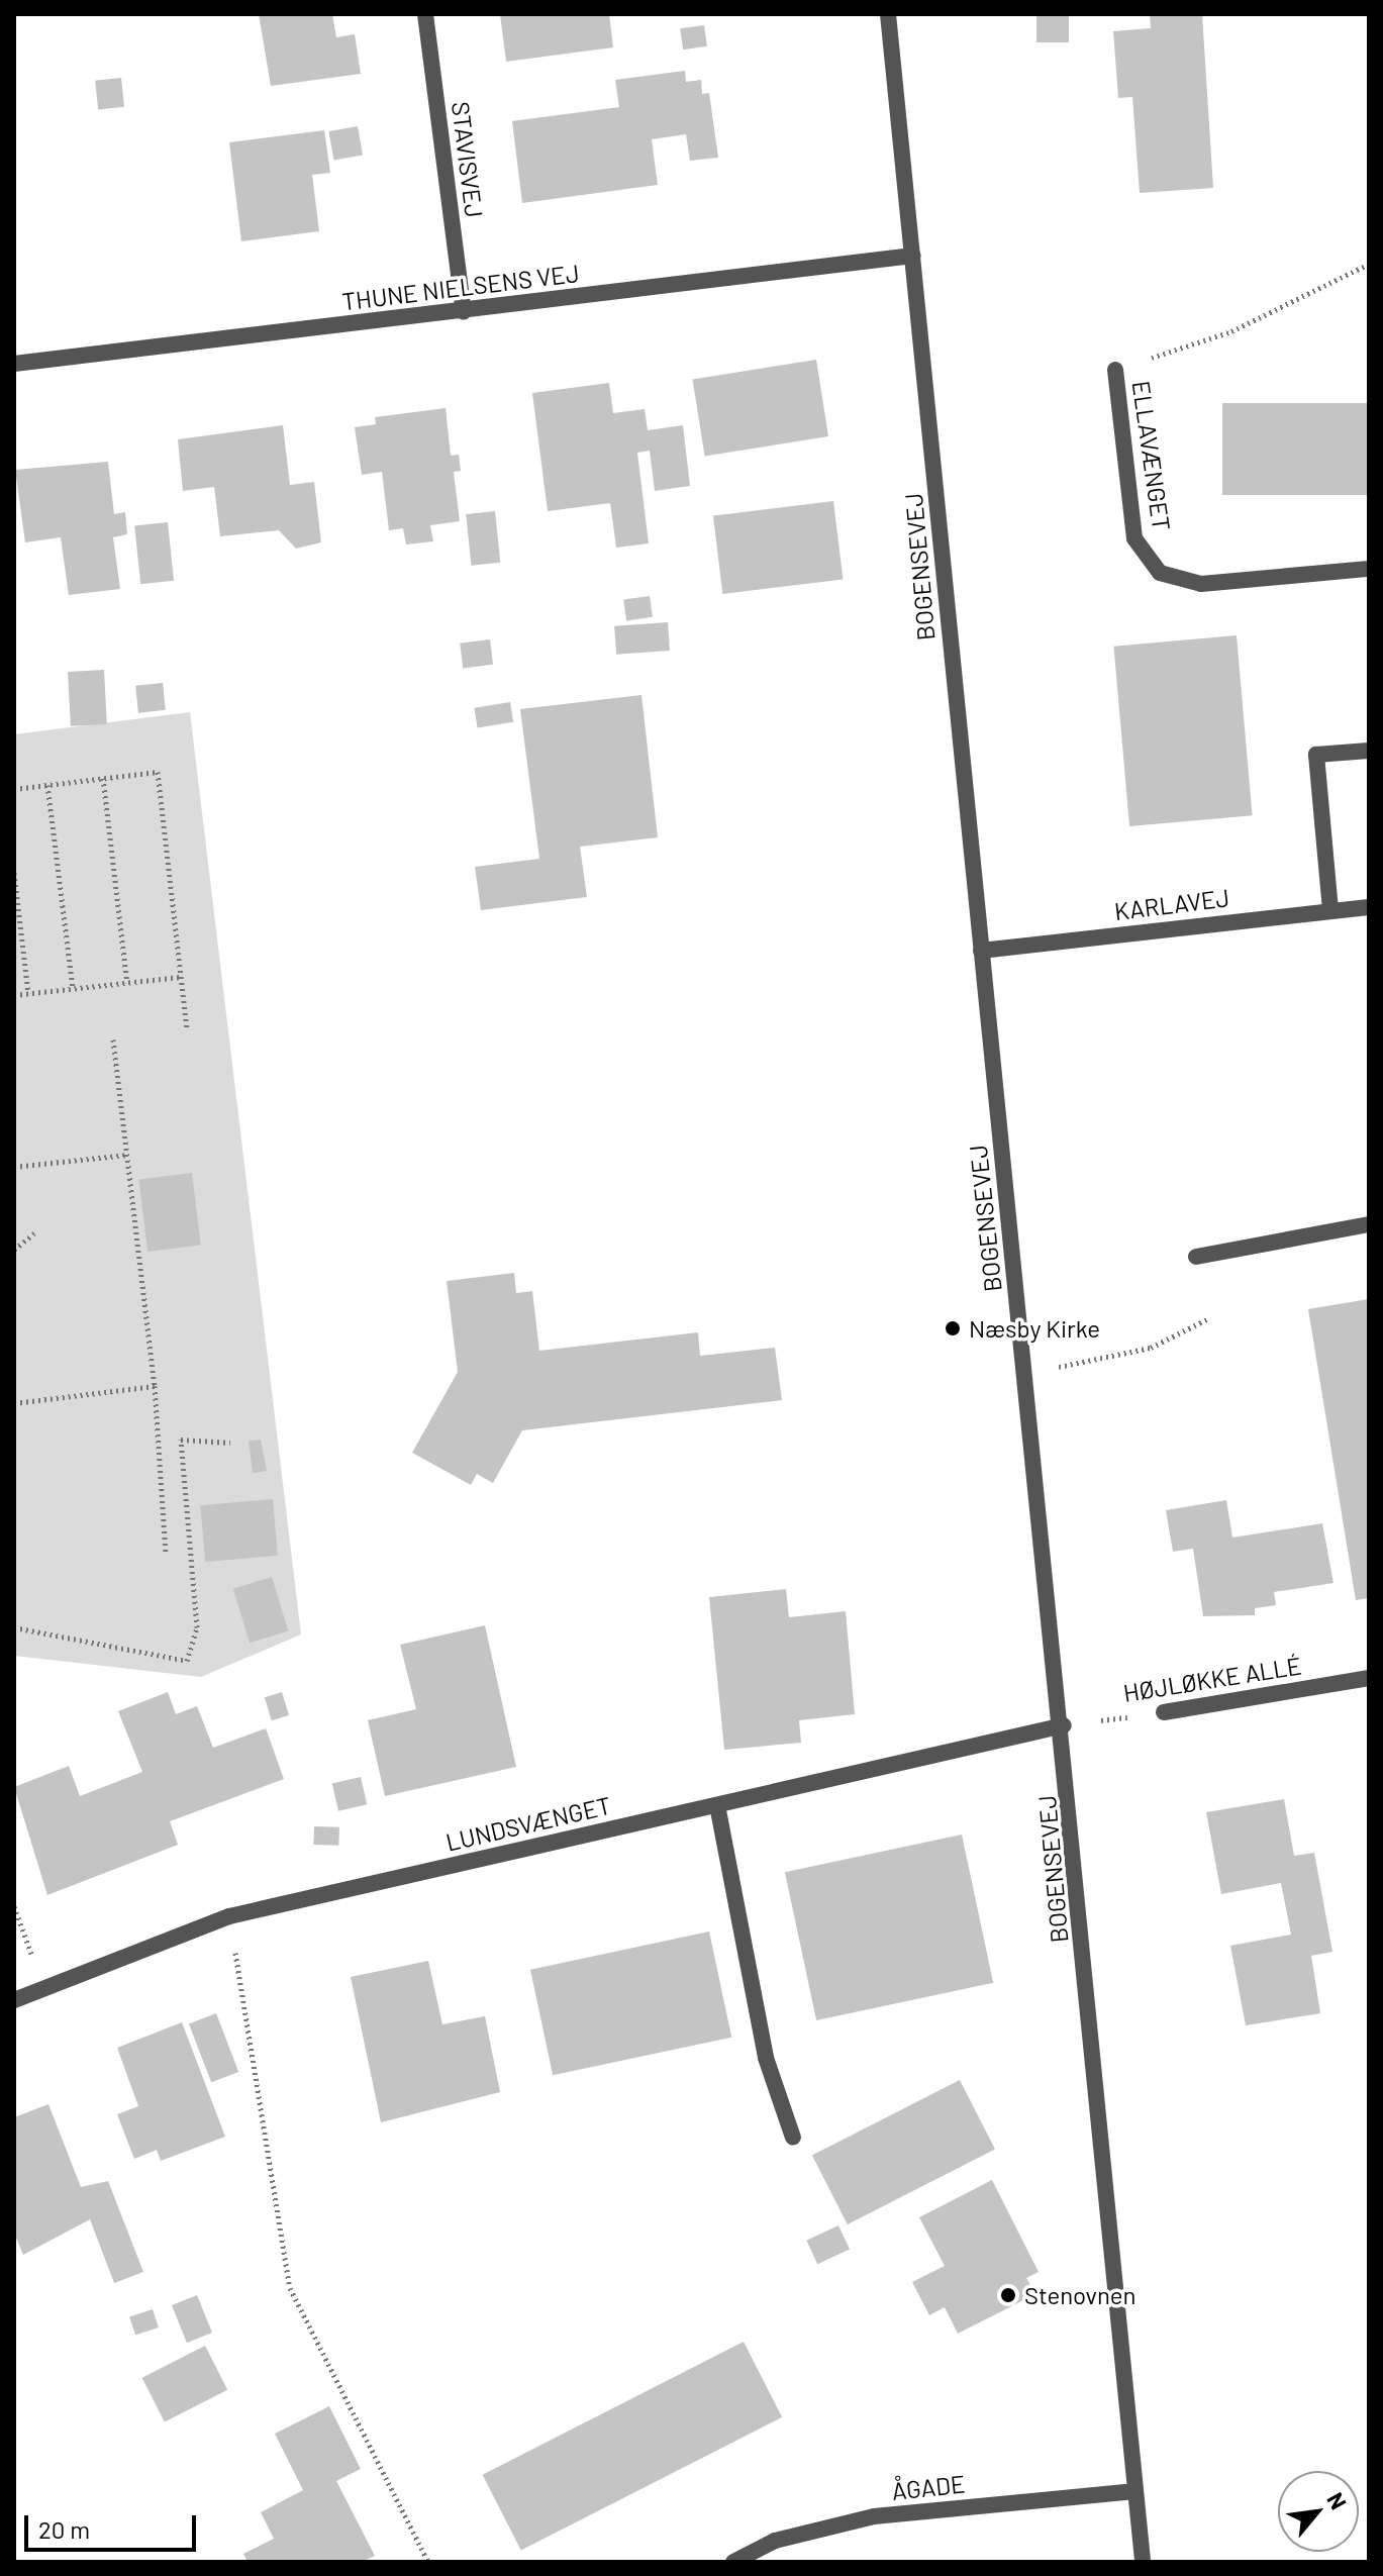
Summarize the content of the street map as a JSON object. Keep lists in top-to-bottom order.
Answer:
{
  "streets": {
    "street": [
      "STAVISVEJ",
      "THUNE NIELSENS VEJ",
      "ELLAVÆNGET",
      "BOGENSEVEJ",
      "KARLAVEJ",
      "HØJLØKKE ALLÉ",
      "LUNDSVÆNGET",
      "ÅGADE"
    ]
  },
  "crossings": [
    ["STAVISVEJ", "THUNE NIELSENS VEJ"],
    ["THUNE NIELSENS VEJ", "BOGENSEVEJ"],
    ["BOGENSEVEJ", "KARLAVEJ"],
    ["BOGENSEVEJ", "HØJLØKKE ALLÉ"],
    ["BOGENSEVEJ", "LUNDSVÆNGET"],
    ["BOGENSEVEJ", "ÅGADE"],
    ["HØJLØKKE ALLÉ", "LUNDSVÆNGET"]
  ],
  "places": ["Næsby Kirke", "Stenovnen"],
  "scale_bar": "20 m",
  "north": "top right"
}
